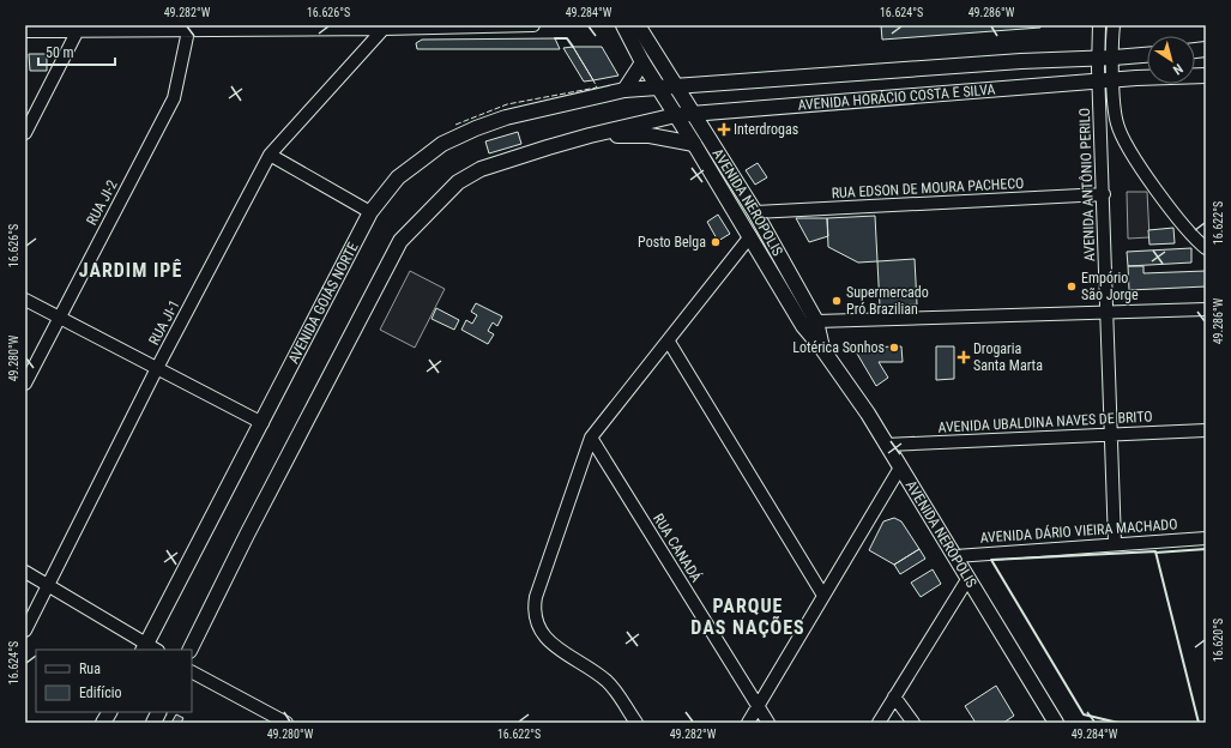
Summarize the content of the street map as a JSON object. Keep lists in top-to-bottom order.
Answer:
{
  "streets": {
    "main road": ["AVENIDA HORÁCIO COSTA E SILVA", "AVENIDA NERÓPOLIS", "AVENIDA GOIÁS NORTE"],
    "street": [
      "AVENIDA ANTÔNIO PERILO",
      "RUA EDSON DE MOURA PACHECO",
      "RUA JI-2",
      "RUA JI-1",
      "AVENIDA UBALDINA NAVES DE BRITO",
      "AVENIDA DÁRIO VIEIRA MACHADO",
      "RUA CANADÁ"
    ]
  },
  "crossings": [
    ["AVENIDA HORÁCIO COSTA E SILVA", "AVENIDA ANTÔNIO PERILO"],
    ["AVENIDA HORÁCIO COSTA E SILVA", "AVENIDA NERÓPOLIS"],
    ["AVENIDA HORÁCIO COSTA E SILVA", "AVENIDA GOIÁS NORTE"],
    ["AVENIDA ANTÔNIO PERILO", "RUA EDSON DE MOURA PACHECO"],
    ["AVENIDA ANTÔNIO PERILO", "AVENIDA UBALDINA NAVES DE BRITO"],
    ["AVENIDA ANTÔNIO PERILO", "AVENIDA DÁRIO VIEIRA MACHADO"],
    ["RUA EDSON DE MOURA PACHECO", "AVENIDA NERÓPOLIS"],
    ["AVENIDA NERÓPOLIS", "AVENIDA UBALDINA NAVES DE BRITO"],
    ["AVENIDA NERÓPOLIS", "AVENIDA DÁRIO VIEIRA MACHADO"]
  ],
  "districts": ["JARDIM IPÊ", "PARQUE DAS NAÇÕES"],
  "places": {
    "health": ["Interdrogas", "Drogaria Santa Marta"],
    "other": [
      "Posto Belga",
      "Empório São Jorge",
      "Supermercado Pró Brazilian",
      "Lotérica Sonhos"
    ]
  },
  "legend": ["Rua", "Edifício"],
  "scale_bar": "50 m",
  "north": "bottom right",
  "coordinates": [
    "49.282°W",
    "16.626°S",
    "49.284°W",
    "16.624°S",
    "49.286°W",
    "16.622°S",
    "49.280°W",
    "16.620°S"
  ]
}
